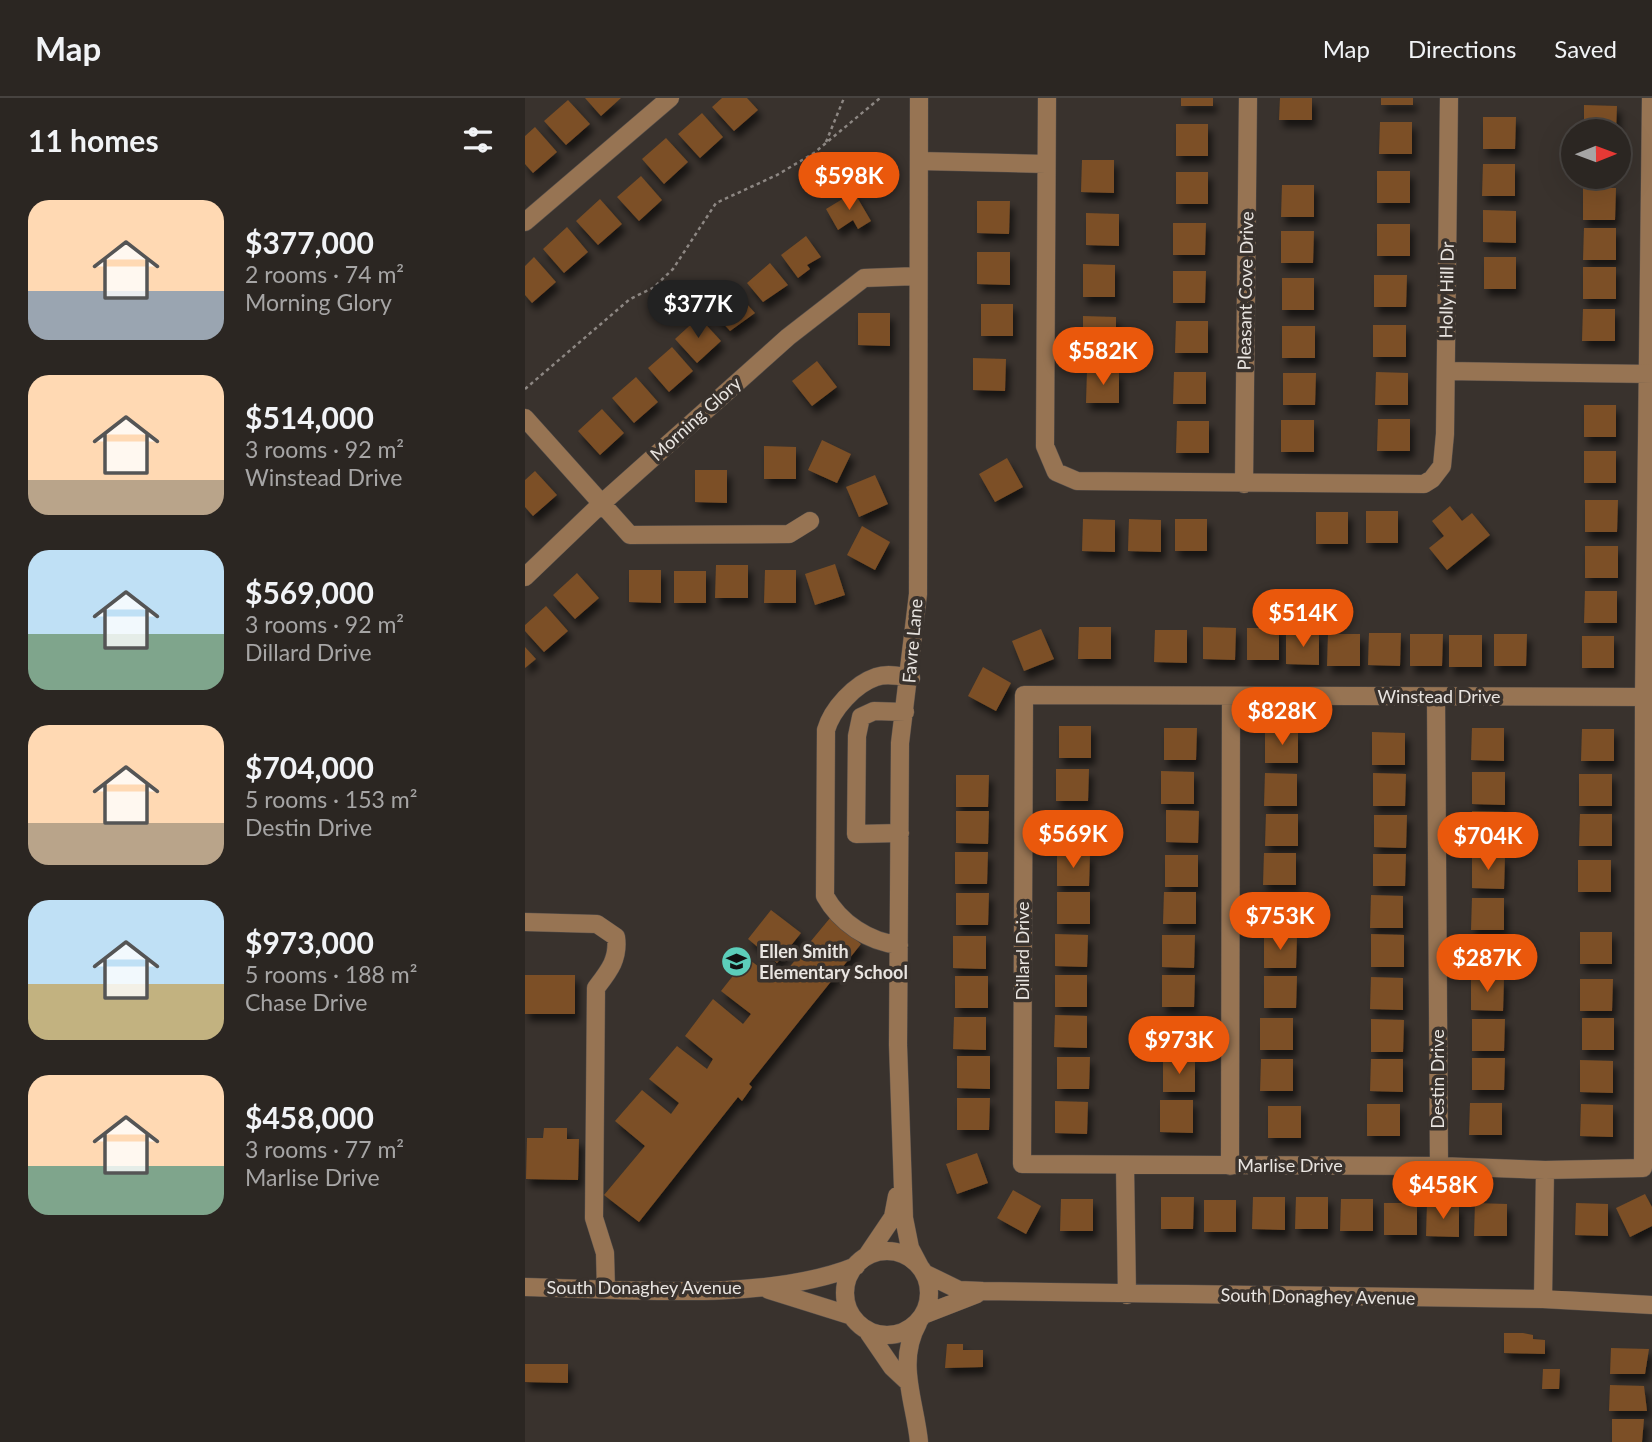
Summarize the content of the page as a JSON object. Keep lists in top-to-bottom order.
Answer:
{
  "streets": {
    "street": [
      "Holly Hill Dr",
      "Pleasant Cove Drive",
      "Morning Glory",
      "Favre Lane",
      "Winstead Drive",
      "Dillard Drive",
      "Destin Drive",
      "Marlise Drive",
      "South Donaghey Avenue"
    ]
  },
  "crossings": [
    ["Holly Hill Dr", "Pleasant Cove Drive"],
    ["Morning Glory", "Favre Lane"],
    ["Favre Lane", "South Donaghey Avenue"],
    ["Winstead Drive", "Dillard Drive"],
    ["Winstead Drive", "Destin Drive"],
    ["Winstead Drive", "Marlise Drive"],
    ["Dillard Drive", "Marlise Drive"],
    ["Destin Drive", "Marlise Drive"]
  ],
  "places": {
    "school or university": ["Ellen Smith Elementary School"]
  },
  "north": "right",
  "page": {
    "header": "Map",
    "nav": ["Map", "Directions", "Saved"],
    "heading": "11 homes",
    "price": [
      "$598K",
      "$377K",
      "$582K",
      "$514K",
      "$828K",
      "$569K",
      "$704K",
      "$753K",
      "$287K",
      "$973K",
      "$458K"
    ],
    "list": [
      {
        "name": "$377,000",
        "note": "2 rooms · 74 m² · Morning Glory"
      },
      {
        "name": "$514,000",
        "note": "3 rooms · 92 m² · Winstead Drive"
      },
      {
        "name": "$569,000",
        "note": "3 rooms · 92 m² · Dillard Drive"
      },
      {
        "name": "$704,000",
        "note": "5 rooms · 153 m² · Destin Drive"
      },
      {
        "name": "$973,000",
        "note": "5 rooms · 188 m² · Chase Drive"
      },
      {
        "name": "$458,000",
        "note": "3 rooms · 77 m² · Marlise Drive"
      }
    ]
  }
}
